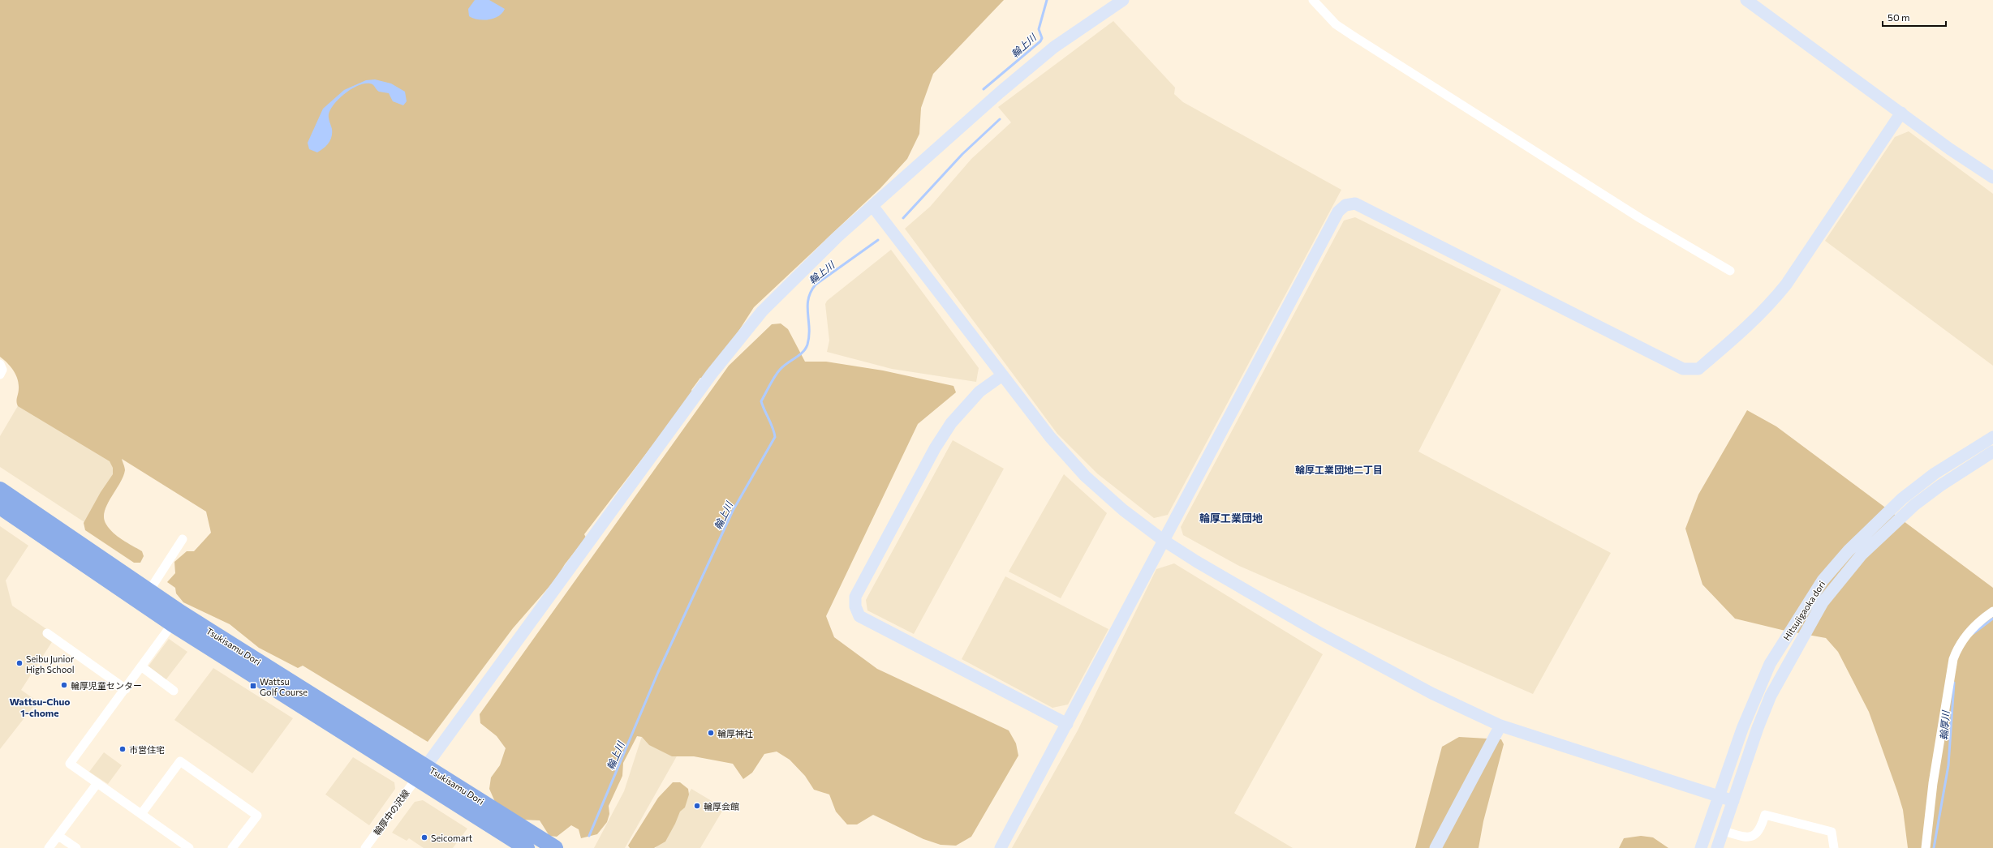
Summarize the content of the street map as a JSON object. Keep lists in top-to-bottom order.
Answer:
{
  "streets": {
    "highway": ["Tsukisamu Dori"],
    "street": ["Hitsujigaoka dori", "輪厚中の沢線"]
  },
  "crossings": [
    ["Tsukisamu Dori", "輪厚中の沢線"]
  ],
  "districts": ["輪厚工業団地二丁目", "輪厚工業団地", "Wattsu-Chuo 1-chome"],
  "water": ["輪上川", "輪厚川"],
  "places": {
    "other": [
      "Seibu Junior High School",
      "輪厚児童センター",
      "輪厚神社",
      "市営住宅",
      "輪厚会館",
      "Seicomart"
    ],
    "transit": ["Wattsu Golf Course"]
  },
  "scale_bar": "50 m"
}
